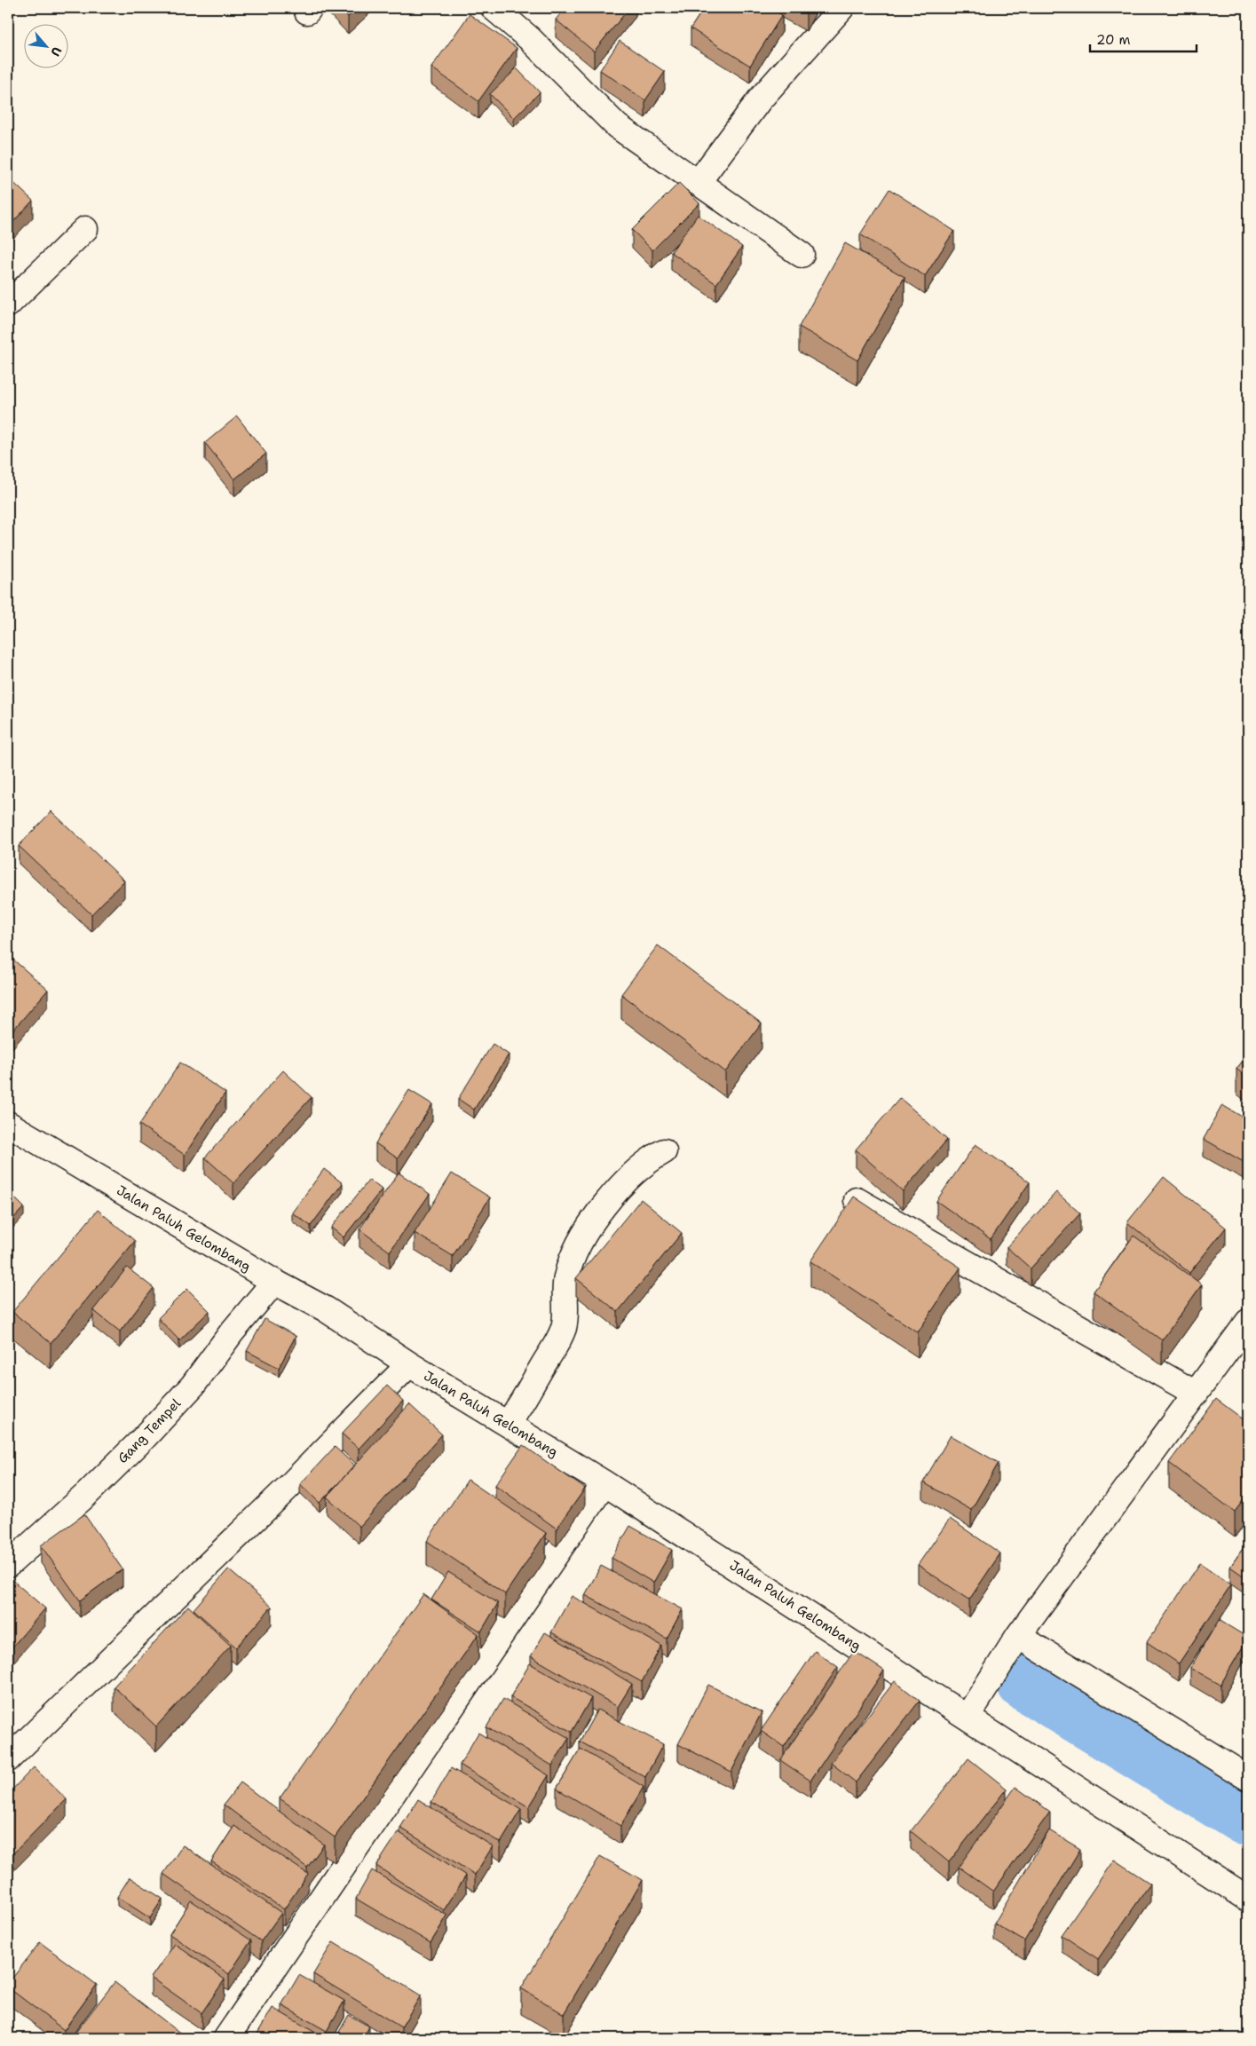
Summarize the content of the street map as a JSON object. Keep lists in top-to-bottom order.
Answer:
{
  "streets": {
    "street": ["Jalan Paluh Gelombang", "Gang Tempel"]
  },
  "crossings": [
    ["Jalan Paluh Gelombang", "Gang Tempel"]
  ],
  "scale_bar": "20 m",
  "north": "bottom right"
}
